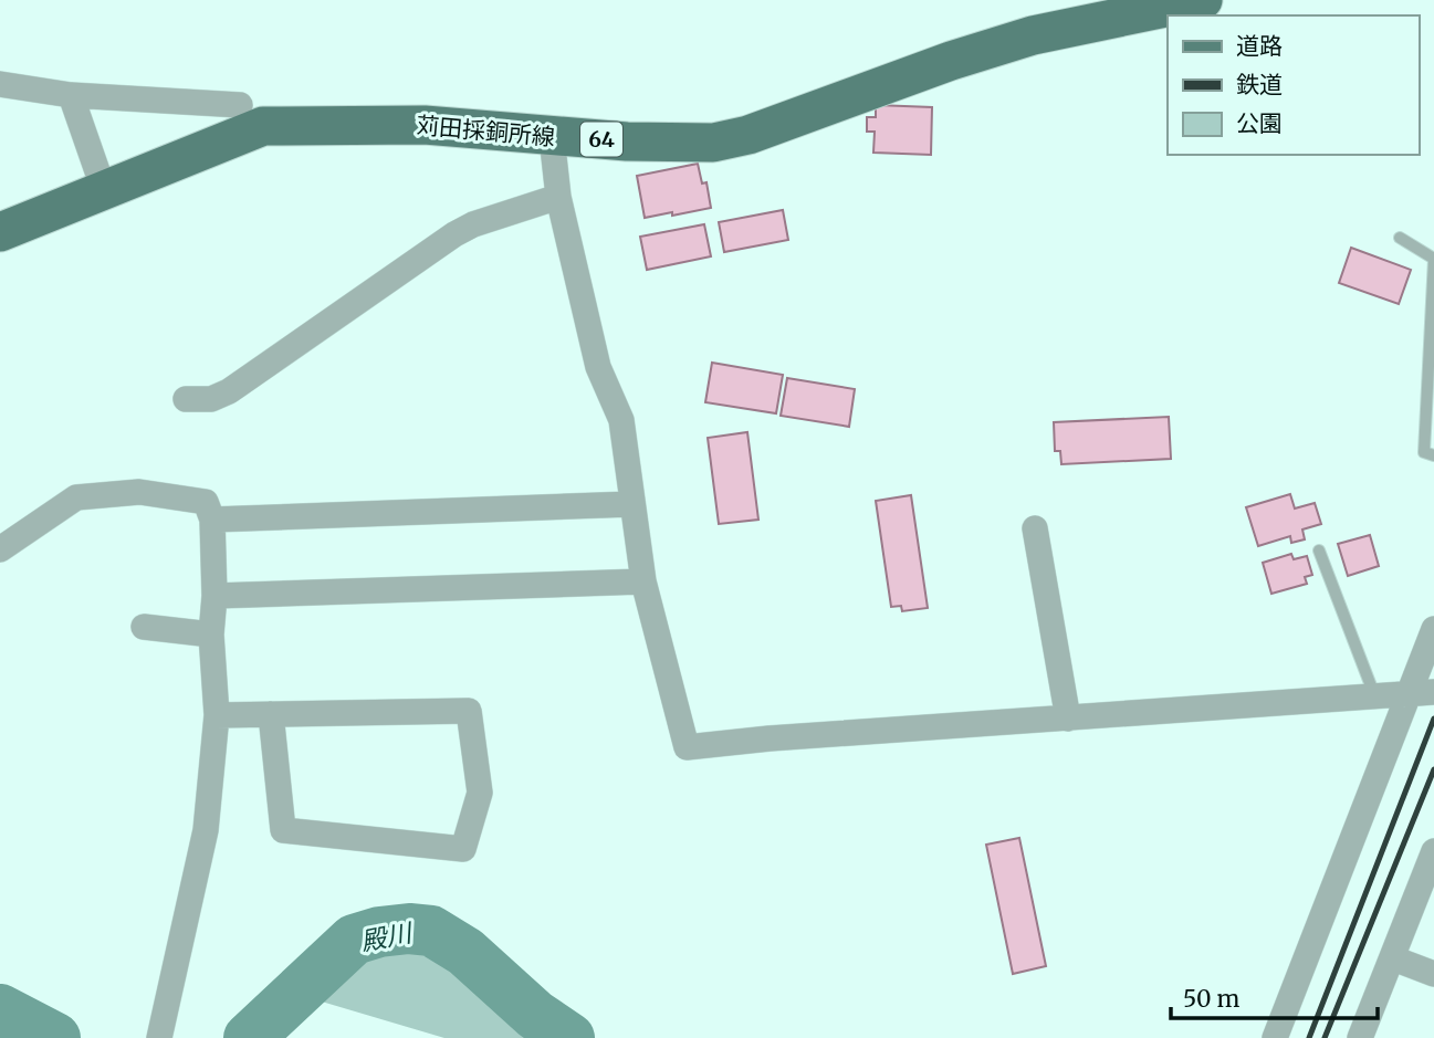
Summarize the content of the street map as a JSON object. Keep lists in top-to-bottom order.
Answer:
{
  "streets": {
    "main road": ["苅田採銅所線", "64"]
  },
  "water": ["殿川"],
  "legend": ["道路", "鉄道", "公園"],
  "scale_bar": "50 m"
}
